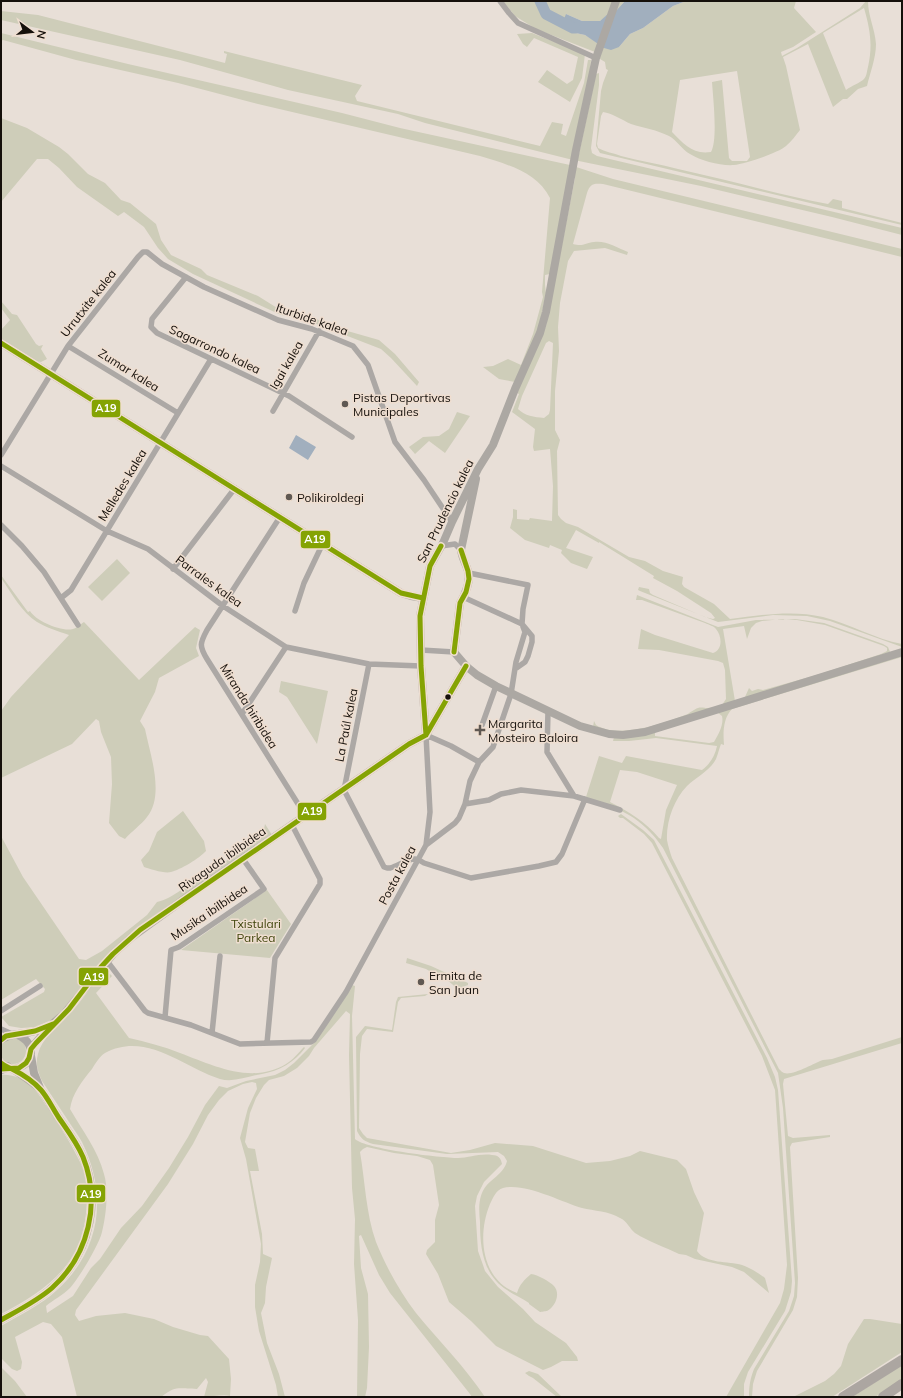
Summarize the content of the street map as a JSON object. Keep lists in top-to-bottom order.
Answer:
{
  "streets": {
    "street": [
      "Urrutxite kalea",
      "Iturbide kalea",
      "Sagarrondo kalea",
      "Igai kalea",
      "Zumar kalea",
      "Melledes kalea",
      "San Prudencio kalea",
      "Parrales kalea",
      "Miranda hiribidea",
      "La Paúl kalea",
      "Rivaguda ibilbidea",
      "Posta kalea",
      "Musika ibilbidea"
    ]
  },
  "crossings": [
    ["Urrutxite kalea", "Iturbide kalea"],
    ["Urrutxite kalea", "Zumar kalea"],
    ["Iturbide kalea", "Sagarrondo kalea"],
    ["Iturbide kalea", "Igai kalea"],
    ["Iturbide kalea", "San Prudencio kalea"],
    ["Sagarrondo kalea", "Igai kalea"],
    ["Sagarrondo kalea", "Melledes kalea"],
    ["Zumar kalea", "Melledes kalea"],
    ["Melledes kalea", "Parrales kalea"],
    ["San Prudencio kalea", "Posta kalea"],
    ["Parrales kalea", "Miranda hiribidea"],
    ["Parrales kalea", "La Paúl kalea"],
    ["Parrales kalea", "Posta kalea"],
    ["Miranda hiribidea", "Rivaguda ibilbidea"],
    ["La Paúl kalea", "Rivaguda ibilbidea"],
    ["Rivaguda ibilbidea", "Posta kalea"],
    ["Rivaguda ibilbidea", "Musika ibilbidea"]
  ],
  "parks": ["Txistulari Parkea"],
  "places": {
    "other": ["Pistas Deportivas Municipales", "Polikiroldegi", "Ermita de San Juan"],
    "health": ["Margarita Mosteiro Baloira"]
  },
  "lines": ["transit line A19"],
  "north": "right"
}
